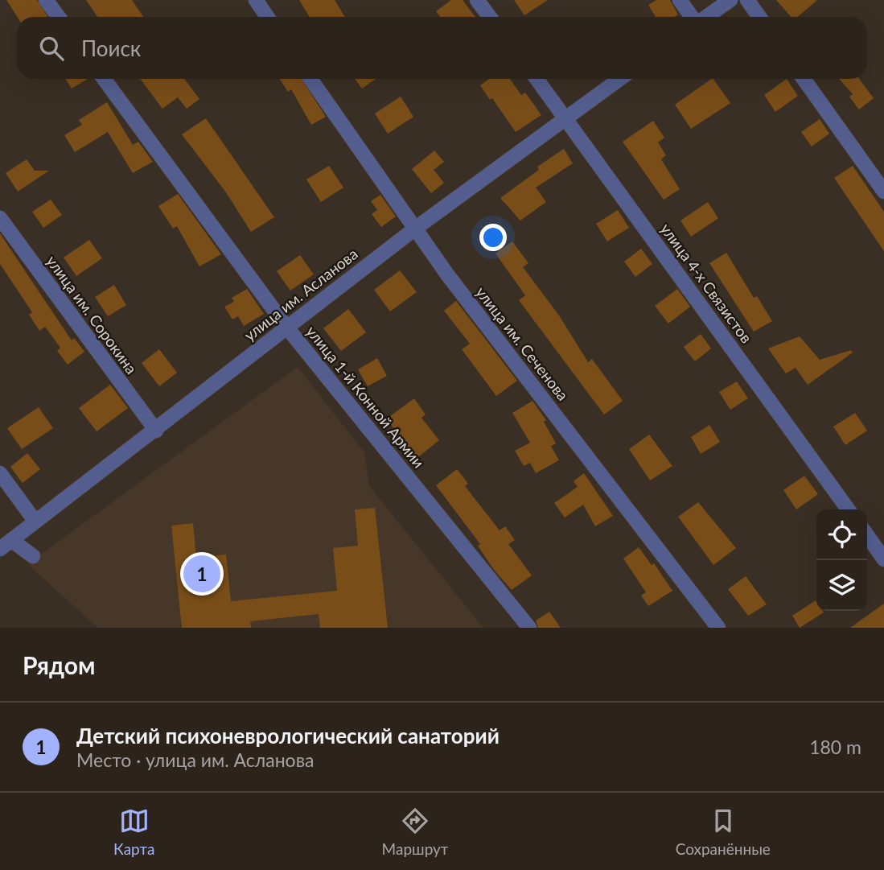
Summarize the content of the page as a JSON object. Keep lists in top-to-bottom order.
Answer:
{
  "streets": {
    "street": [
      "улица 4-х Связистов",
      "улица им. Асланова",
      "улица им. Сорокина",
      "улица им. Сеченова",
      "улица 1-й Конной Армии"
    ]
  },
  "crossings": [
    ["улица 4-х Связистов", "улица им. Асланова"],
    ["улица им. Асланова", "улица им. Сорокина"],
    ["улица им. Асланова", "улица им. Сеченова"],
    ["улица им. Асланова", "улица 1-й Конной Армии"]
  ],
  "page": {
    "search": "Поиск",
    "pins": "1",
    "heading": "Рядом",
    "list": [
      {
        "mark": "1",
        "name": "Детский психоневрологический санаторий",
        "note": "Место · улица им. Асланова",
        "value": "180 m"
      }
    ],
    "nav": ["Карта", "Маршрут", "Сохранённые"]
  }
}
